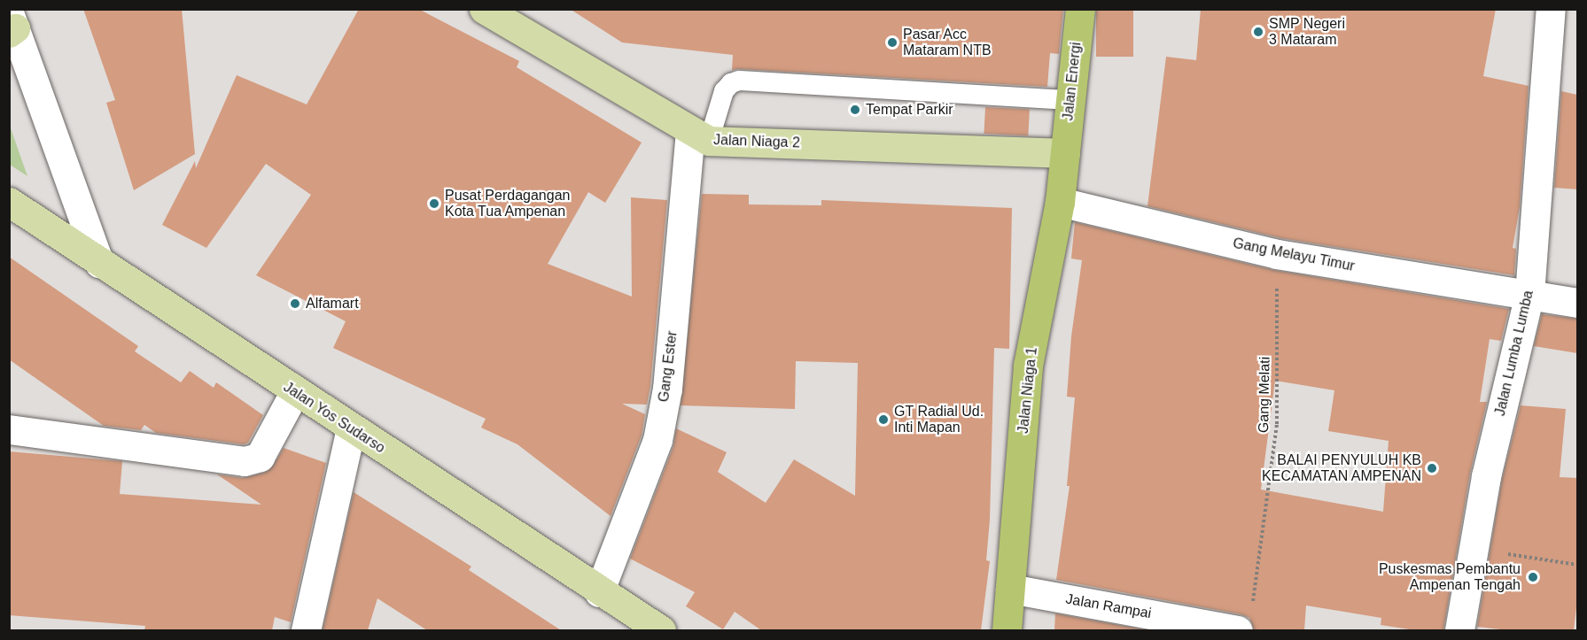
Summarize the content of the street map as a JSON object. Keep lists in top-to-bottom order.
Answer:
{
  "streets": {
    "highway": ["Jalan Energi", "Jalan Niaga 1"],
    "main road": ["Jalan Niaga 2", "Jalan Yos Sudarso"],
    "street": [
      "Gang Melayu Timur",
      "Jalan Lumba Lumba",
      "Gang Ester",
      "Jalan Rampai"
    ],
    "path": ["Gang Melati"]
  },
  "crossings": [
    ["Jalan Energi", "Jalan Niaga 2"],
    ["Jalan Energi", "Jalan Niaga 1"],
    ["Jalan Niaga 2", "Gang Ester"],
    ["Jalan Niaga 2", "Jalan Niaga 1"],
    ["Gang Melayu Timur", "Jalan Lumba Lumba"],
    ["Gang Melayu Timur", "Jalan Niaga 1"],
    ["Gang Melayu Timur", "Gang Melati"],
    ["Gang Ester", "Jalan Yos Sudarso"],
    ["Jalan Niaga 1", "Jalan Rampai"],
    ["Gang Melati", "Jalan Rampai"]
  ],
  "places": [
    "SMP Negeri 3 Mataram",
    "Pasar Acc Mataram NTB",
    "Tempat Parkir",
    "Pusat Perdagangan Kota Tua Ampenan",
    "Alfamart",
    "GT Radial Ud. Inti Mapan",
    "BALAI PENYULUH KB KECAMATAN AMPENAN",
    "Puskesmas Pembantu Ampenan Tengah"
  ]
}
